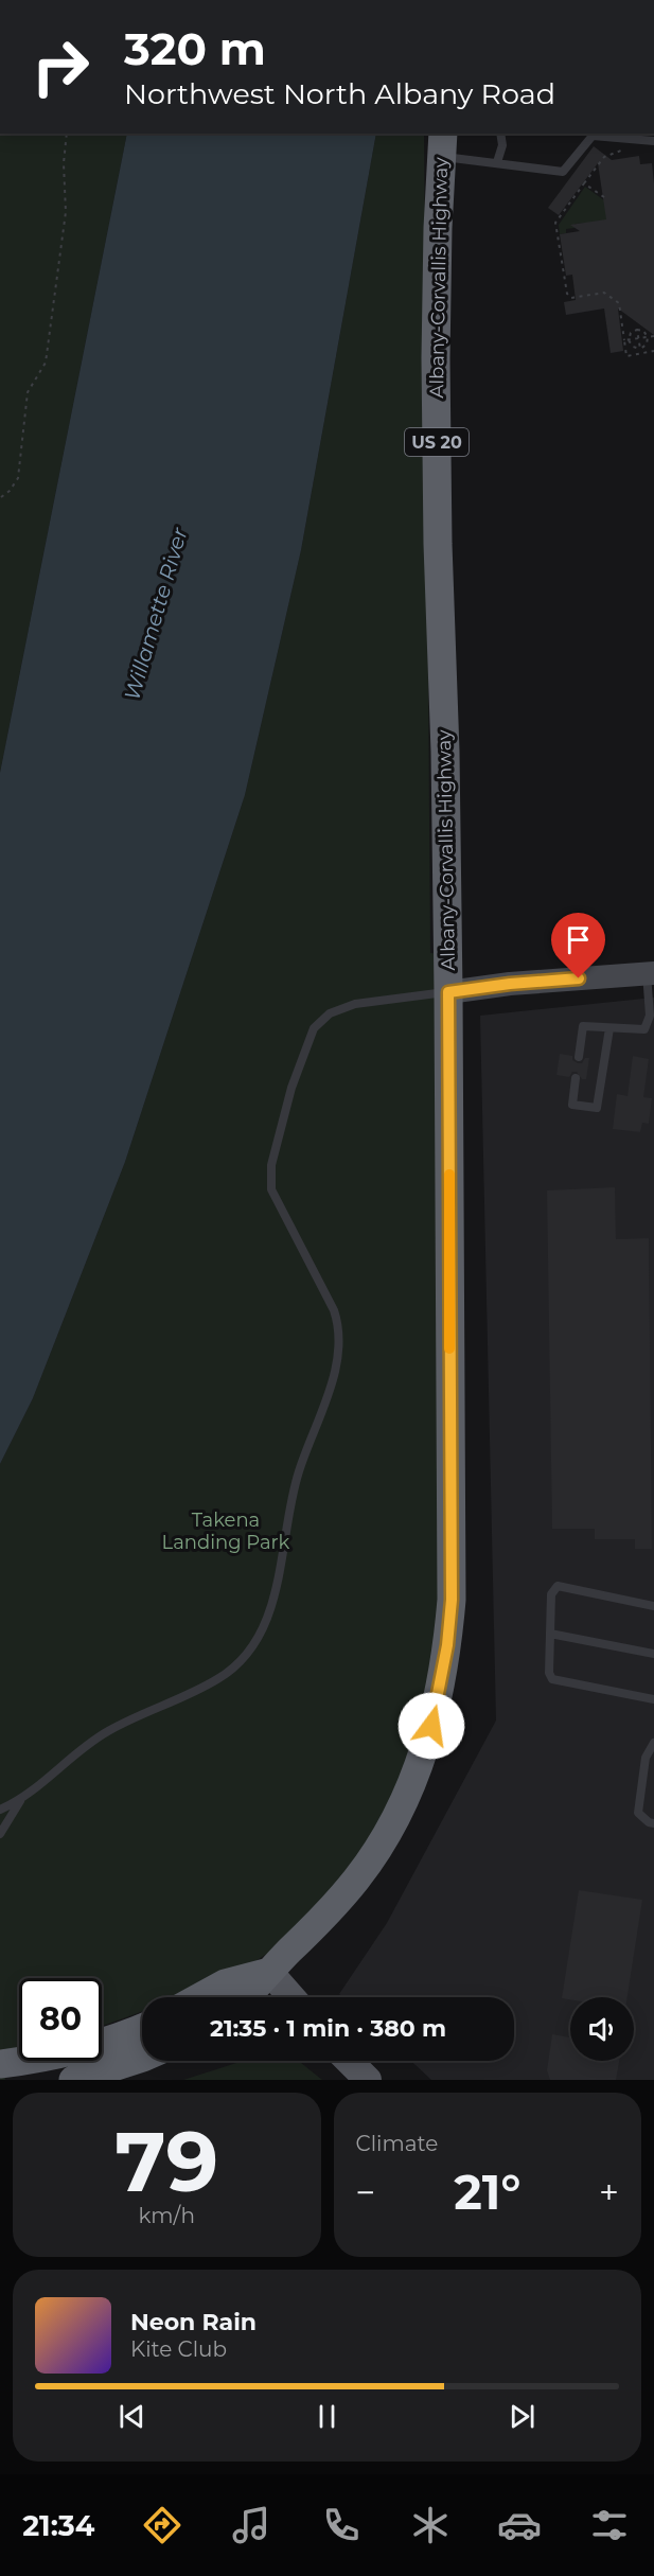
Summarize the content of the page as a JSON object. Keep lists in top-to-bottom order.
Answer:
{
  "streets": {
    "highway": ["Albany-Corvallis Highway", "US 20"]
  },
  "water": ["Willamette River"],
  "parks": ["Takena Landing Park"],
  "page": {
    "turn": ["320 m", "Northwest North Albany Road"],
    "limit": "80",
    "trip": "21:35 · 1 min · 380 m",
    "tile": [
      ["79", "km/h"],
      "Climate"
    ],
    "heat": ["−", "21°", "+"],
    "song": ["Neon Rain", "Kite Club"],
    "tabs": "21:34"
  }
}
